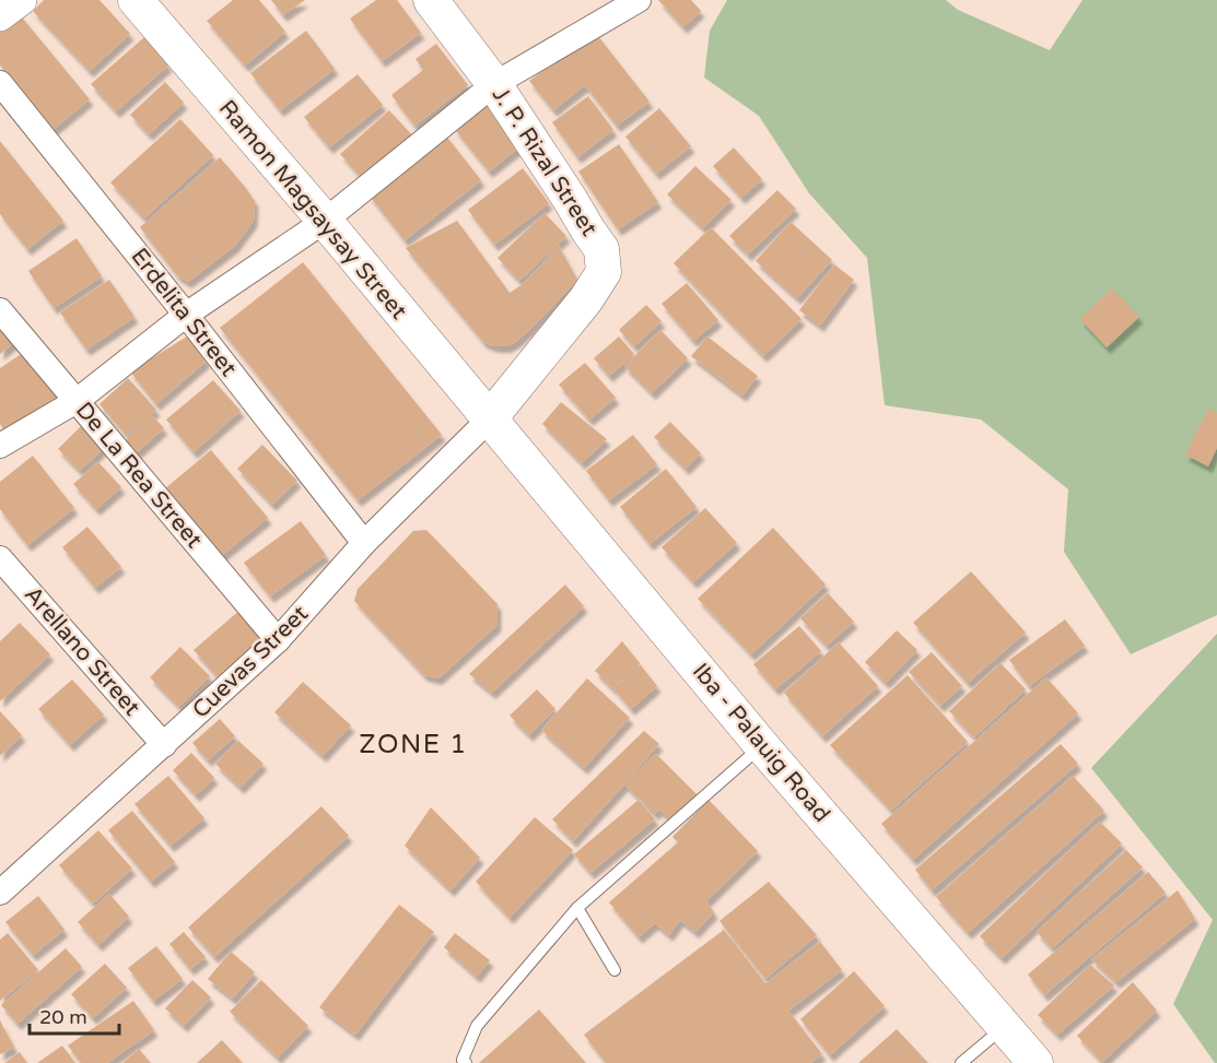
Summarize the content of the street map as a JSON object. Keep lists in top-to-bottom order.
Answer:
{
  "streets": {
    "main road": ["J. P. Rizal Street", "Ramon Magsaysay Street", "Iba - Palauig Road"],
    "street": [
      "Erdelita Street",
      "De La Rea Street",
      "Arellano Street",
      "Cuevas Street"
    ]
  },
  "crossings": [
    ["J. P. Rizal Street", "Ramon Magsaysay Street"],
    ["J. P. Rizal Street", "Cuevas Street"],
    ["J. P. Rizal Street", "Iba - Palauig Road"],
    ["Ramon Magsaysay Street", "Cuevas Street"],
    ["Ramon Magsaysay Street", "Iba - Palauig Road"],
    ["Erdelita Street", "Cuevas Street"],
    ["De La Rea Street", "Cuevas Street"],
    ["Arellano Street", "Cuevas Street"],
    ["Cuevas Street", "Iba - Palauig Road"]
  ],
  "districts": ["ZONE 1"],
  "scale_bar": "20 m"
}
